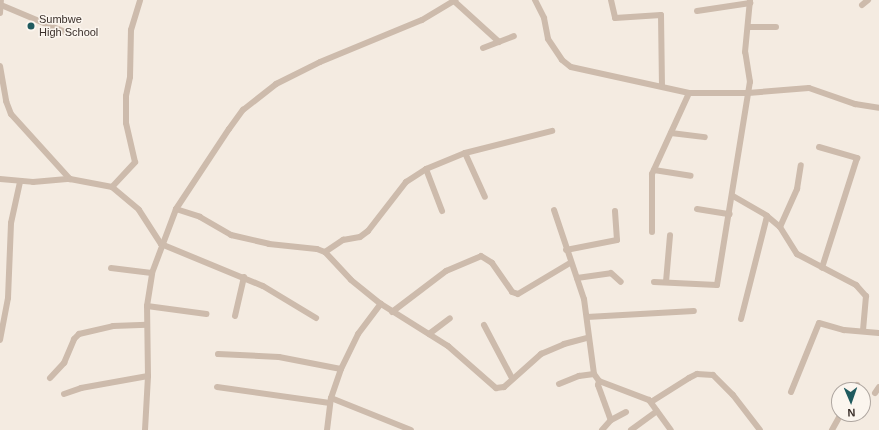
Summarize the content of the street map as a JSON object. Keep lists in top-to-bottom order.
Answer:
{
  "places": ["Sumbwe High School"],
  "north": "bottom"
}
